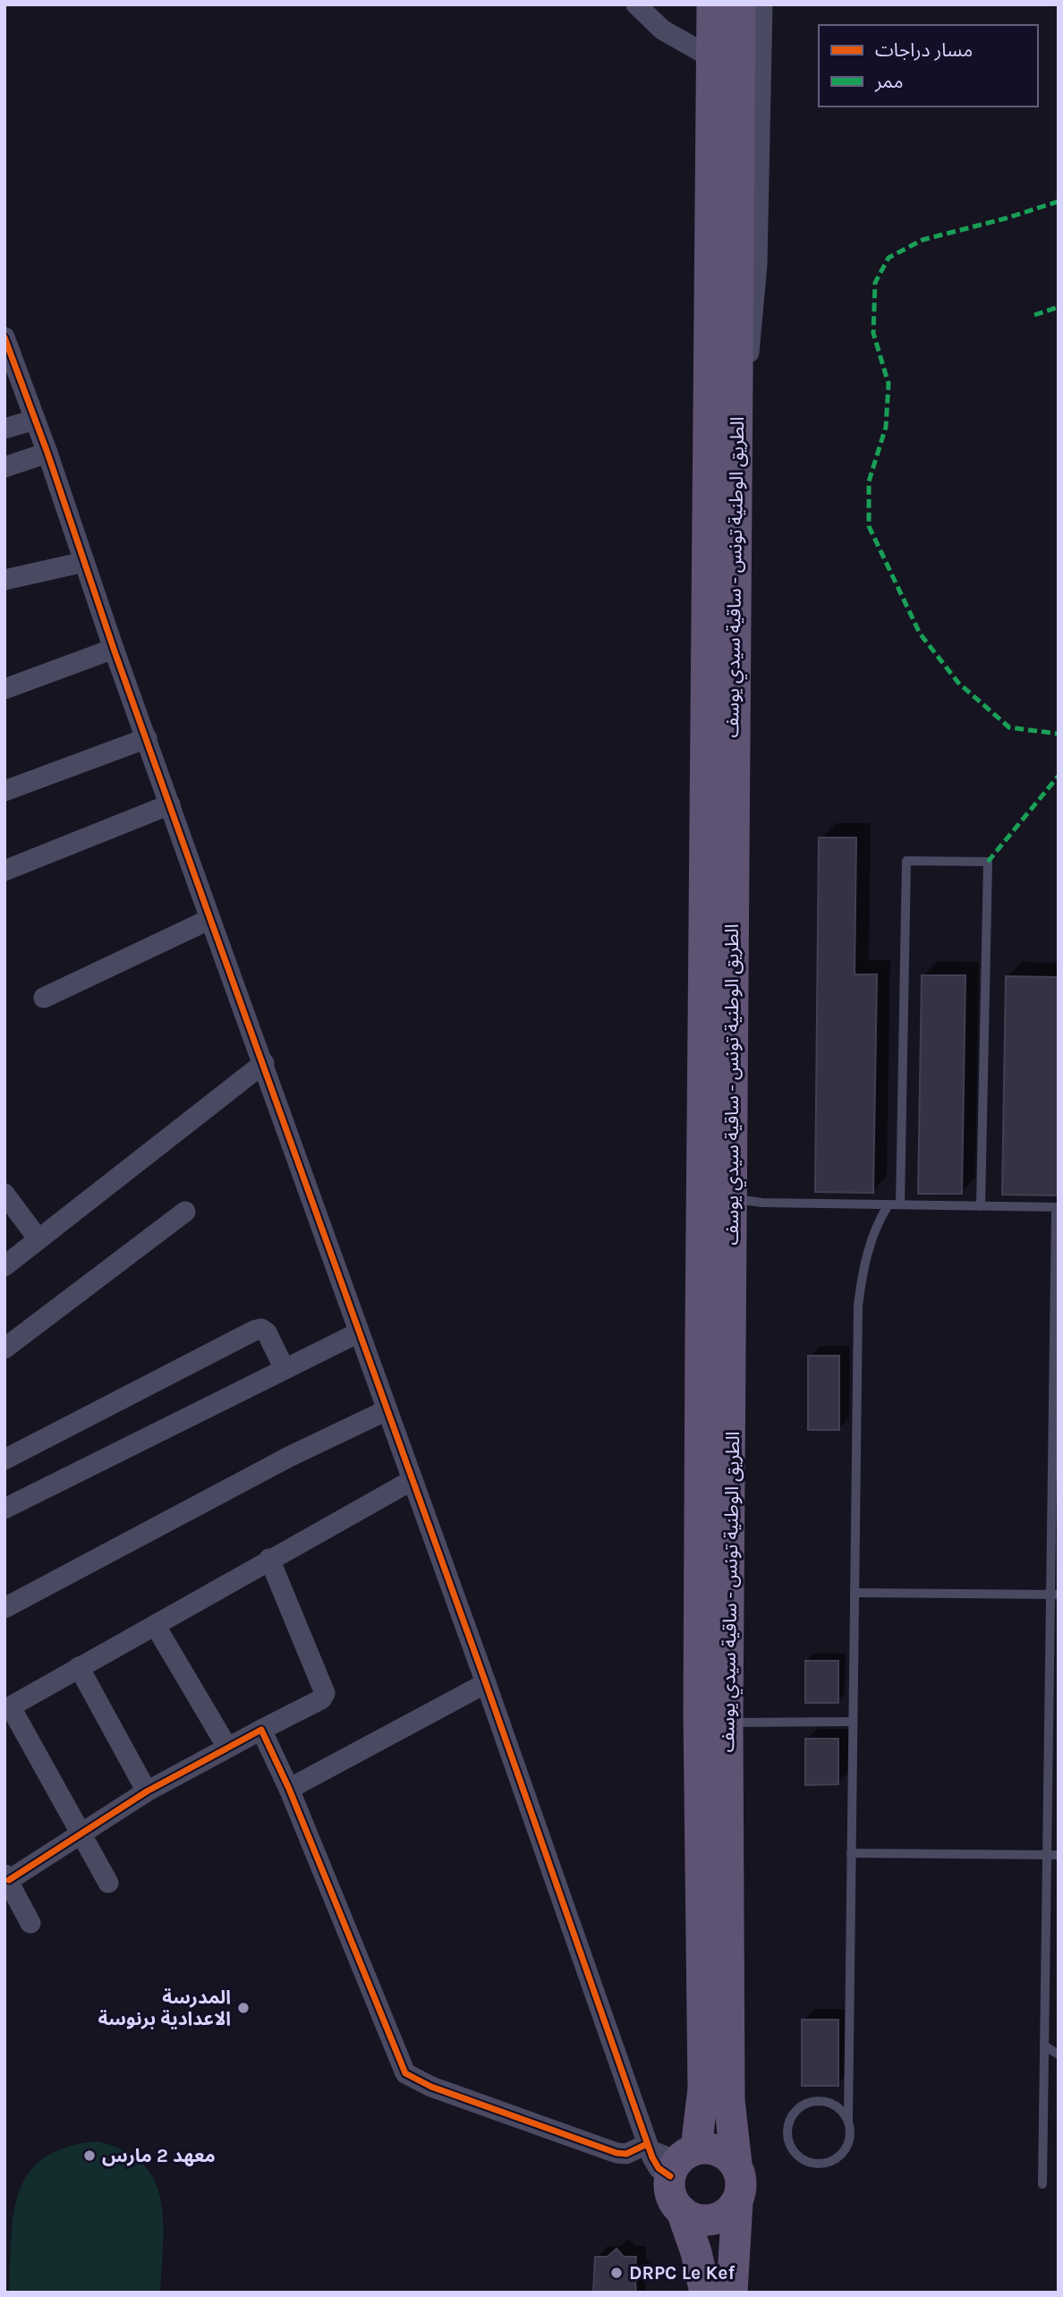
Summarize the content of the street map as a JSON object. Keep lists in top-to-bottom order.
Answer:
{
  "streets": {
    "main road": ["الطريق الوطنية تونس - ساقية سيدي يوسف"]
  },
  "places": ["المدرسة الاعدادية برنوسة", "معهد 2 مارس", "DRPC Le Kef"],
  "legend": ["مسار دراجات", "ممر"]
}
